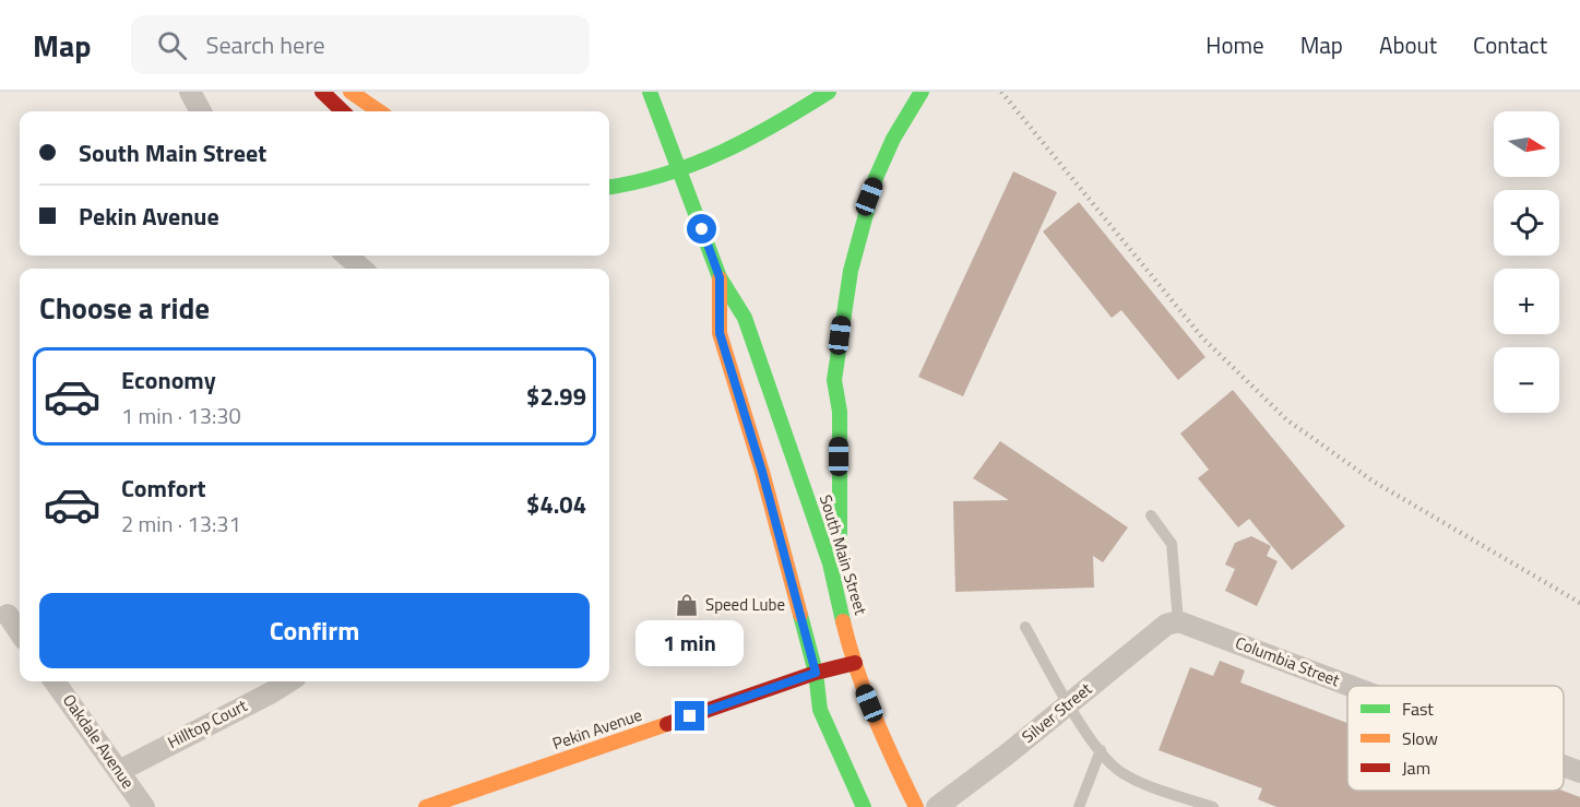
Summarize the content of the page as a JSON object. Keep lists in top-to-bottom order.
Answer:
{
  "streets": {
    "main road": ["South Main Street", "Pekin Avenue"],
    "street": [
      "Columbia Street",
      "Silver Street",
      "Hilltop Court",
      "Oakdale Avenue"
    ]
  },
  "crossings": [
    ["South Main Street", "Pekin Avenue"],
    ["Columbia Street", "Silver Street"],
    ["Hilltop Court", "Oakdale Avenue"]
  ],
  "places": {
    "shop": ["Speed Lube"]
  },
  "legend": ["Fast", "Slow", "Jam"],
  "north": "right",
  "page": {
    "header": "Map",
    "search": "Search here",
    "nav": [
      "Home",
      "Map",
      "About",
      "Contact"
    ],
    "map_buttons": ["+", "−"],
    "banner": ["South Main Street", "Pekin Avenue"],
    "heading": "Choose a ride",
    "list": [
      {
        "name": "Economy",
        "note": "1 min · 13:30",
        "value": "$2.99"
      },
      {
        "name": "Comfort",
        "note": "2 min · 13:31",
        "value": "$4.04"
      }
    ],
    "buttons": "Confirm",
    "bubble": "1 min"
  }
}
